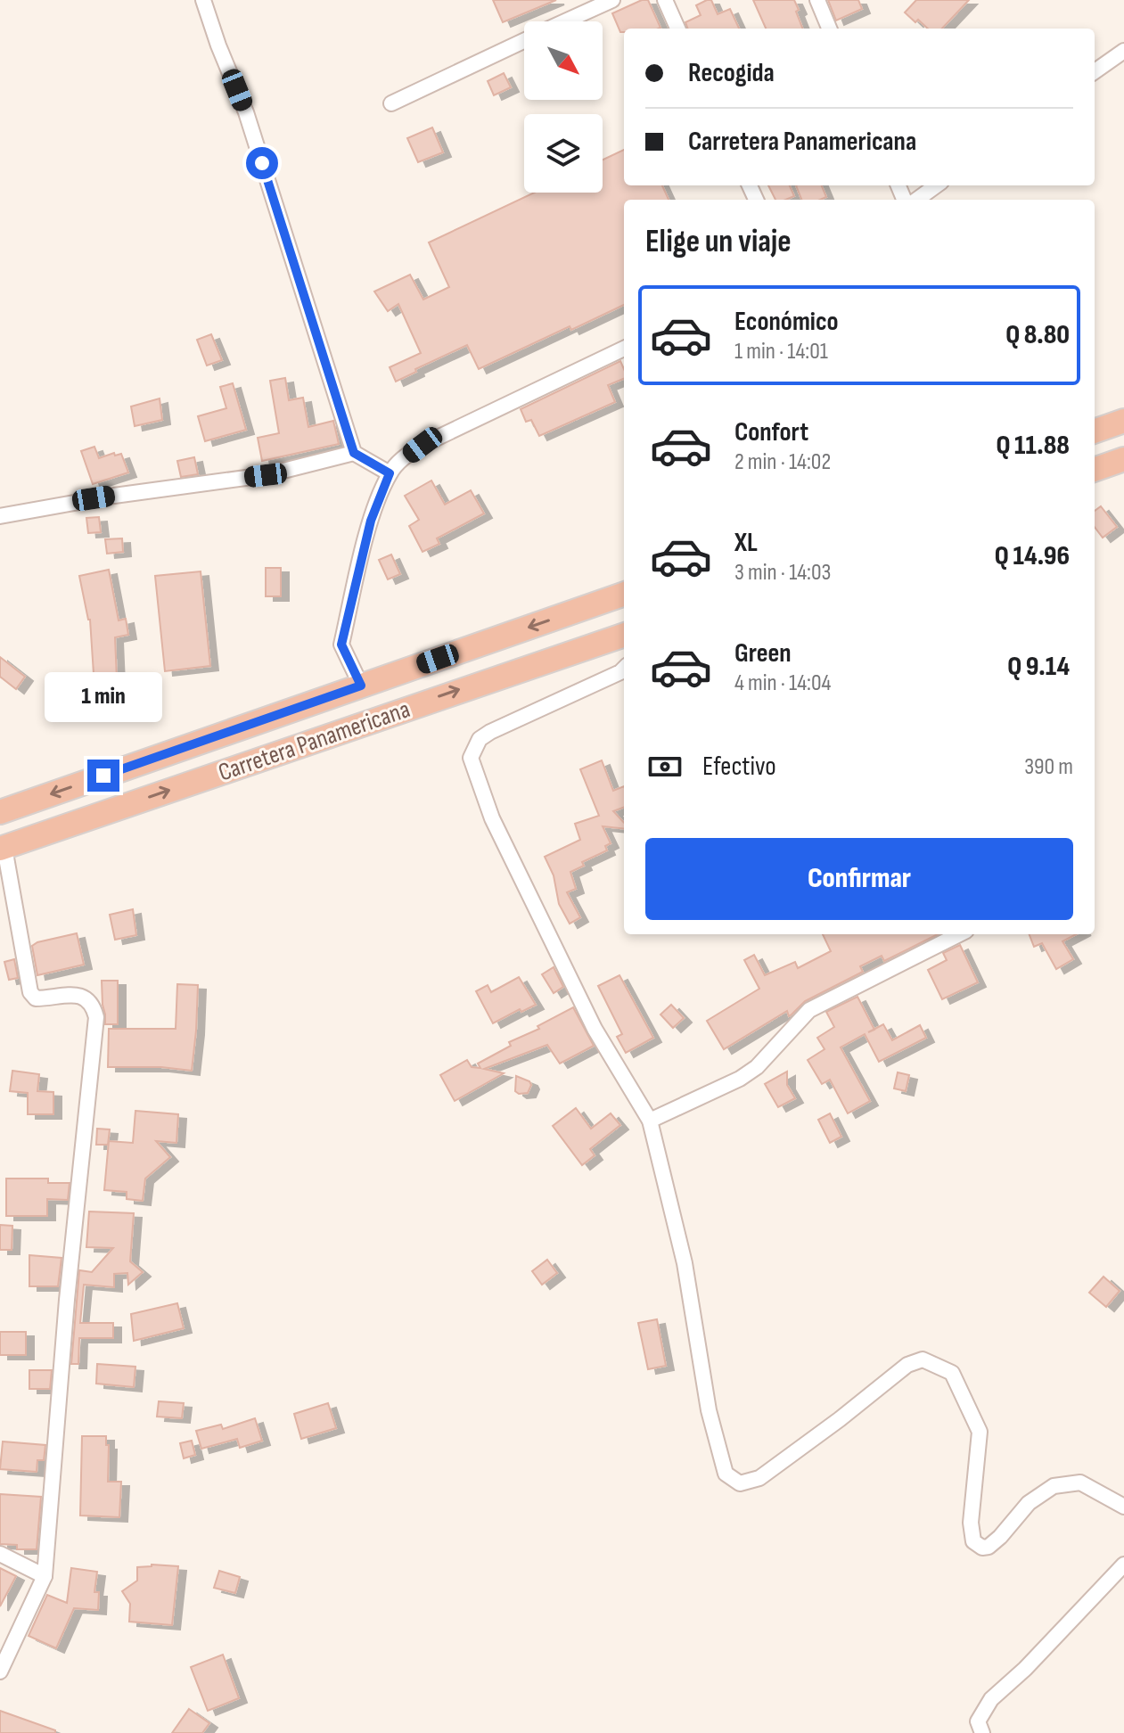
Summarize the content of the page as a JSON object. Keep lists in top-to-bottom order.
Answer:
{
  "streets": {
    "highway": ["Carretera Panamericana"]
  },
  "north": "bottom right",
  "page": {
    "banner": ["Recogida", "Carretera Panamericana"],
    "heading": "Elige un viaje",
    "list": [
      {
        "name": "Económico",
        "note": "1 min · 14:01",
        "value": "Q 8.80"
      },
      {
        "name": "Confort",
        "note": "2 min · 14:02",
        "value": "Q 11.88"
      },
      {
        "name": "XL",
        "note": "3 min · 14:03",
        "value": "Q 14.96"
      },
      {
        "name": "Green",
        "note": "4 min · 14:04",
        "value": "Q 9.14"
      }
    ],
    "bubble": "1 min",
    "pay": ["Efectivo", "390 m"],
    "buttons": "Confirmar"
  }
}
